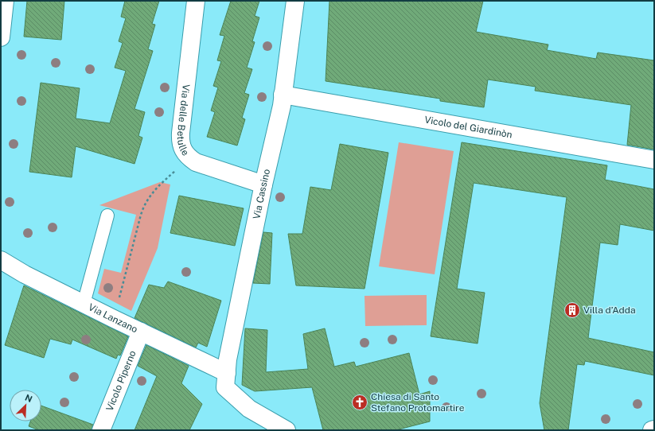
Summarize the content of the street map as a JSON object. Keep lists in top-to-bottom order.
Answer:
{
  "streets": {
    "street": [
      "Via delle Betulle",
      "Vicolo del Giardinòn",
      "Via Cassino",
      "Via Lanzano",
      "Vicolo Piperno"
    ]
  },
  "crossings": [
    ["Via delle Betulle", "Via Cassino"],
    ["Vicolo del Giardinòn", "Via Cassino"],
    ["Via Cassino", "Via Lanzano"],
    ["Via Lanzano", "Vicolo Piperno"]
  ],
  "places": {
    "building": ["Villa d’Adda"],
    "church": ["Chiesa di Santo Stefano Protomartire"]
  },
  "north": "top right"
}
